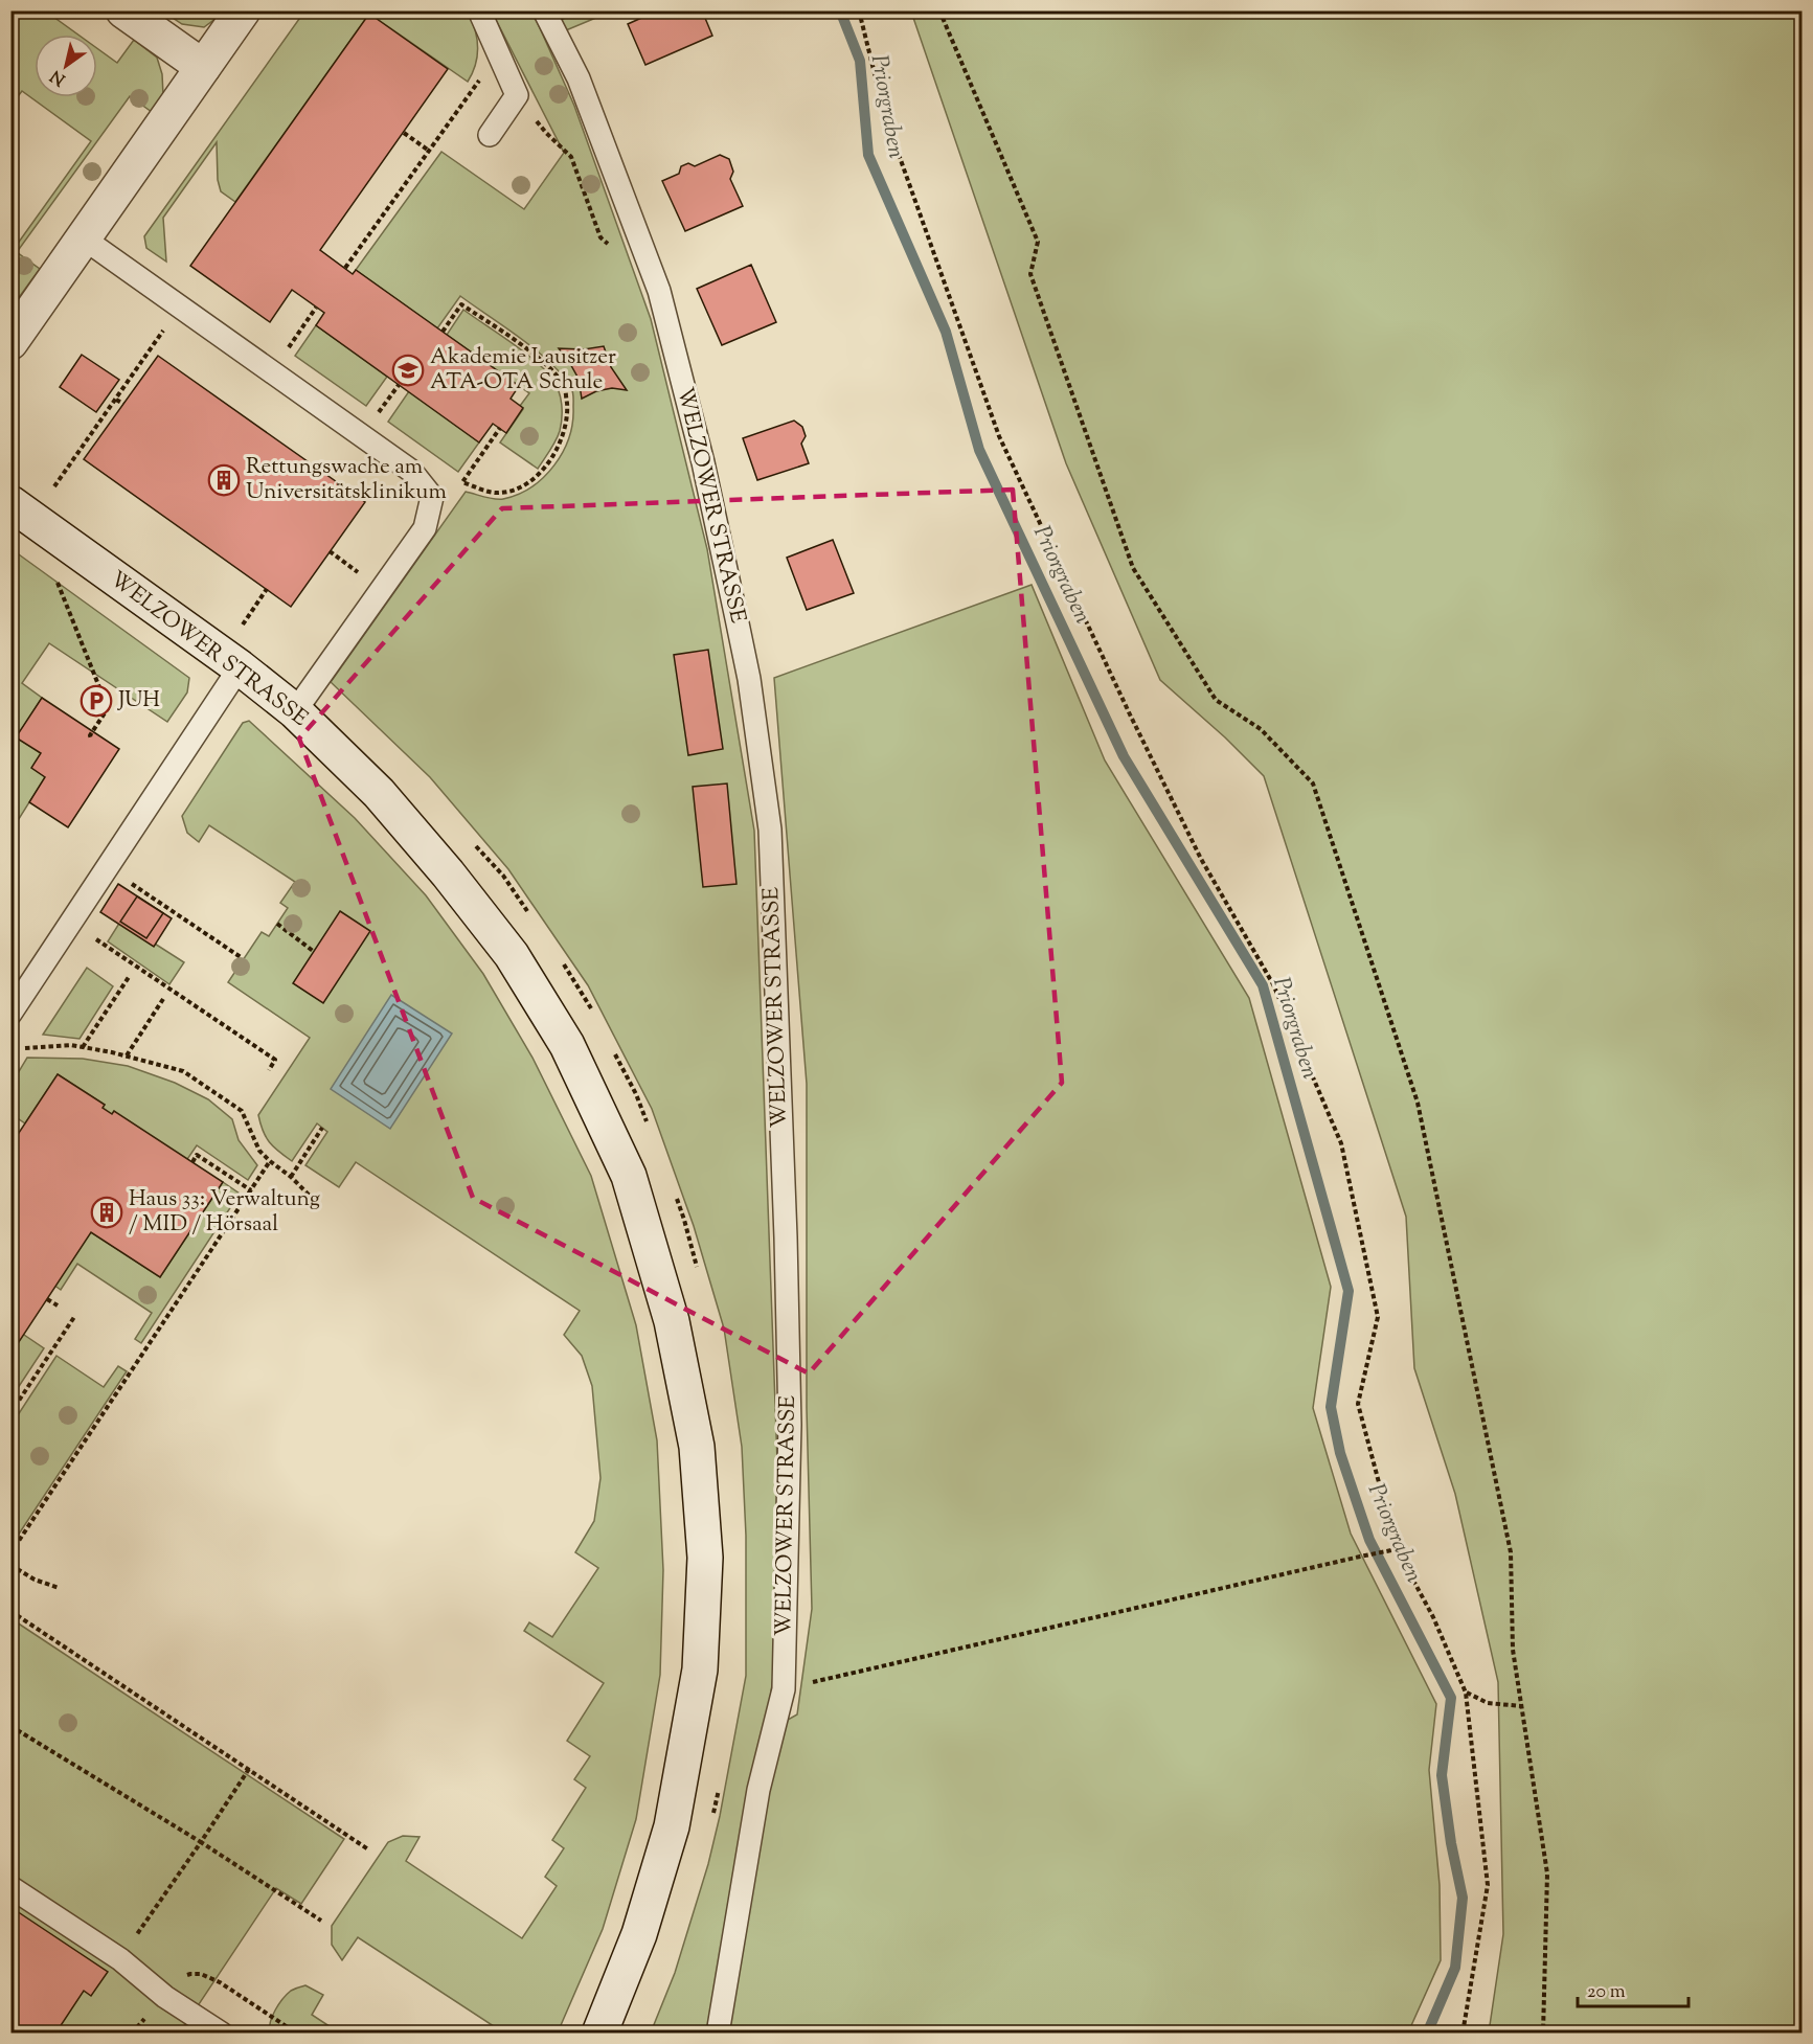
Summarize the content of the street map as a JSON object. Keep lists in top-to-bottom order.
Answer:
{
  "streets": {
    "street": ["WELZOWER STRASSE"]
  },
  "water": ["Priorgraben"],
  "places": {
    "school or university": ["Akademie Lausitzer ATA-OTA Schule"],
    "building": ["Rettungswache am Universitätsklinikum", "Haus 33: Verwaltung / MID / Hörsaal"],
    "parking": ["JUH"]
  },
  "scale_bar": "20 m",
  "north": "bottom left"
}
